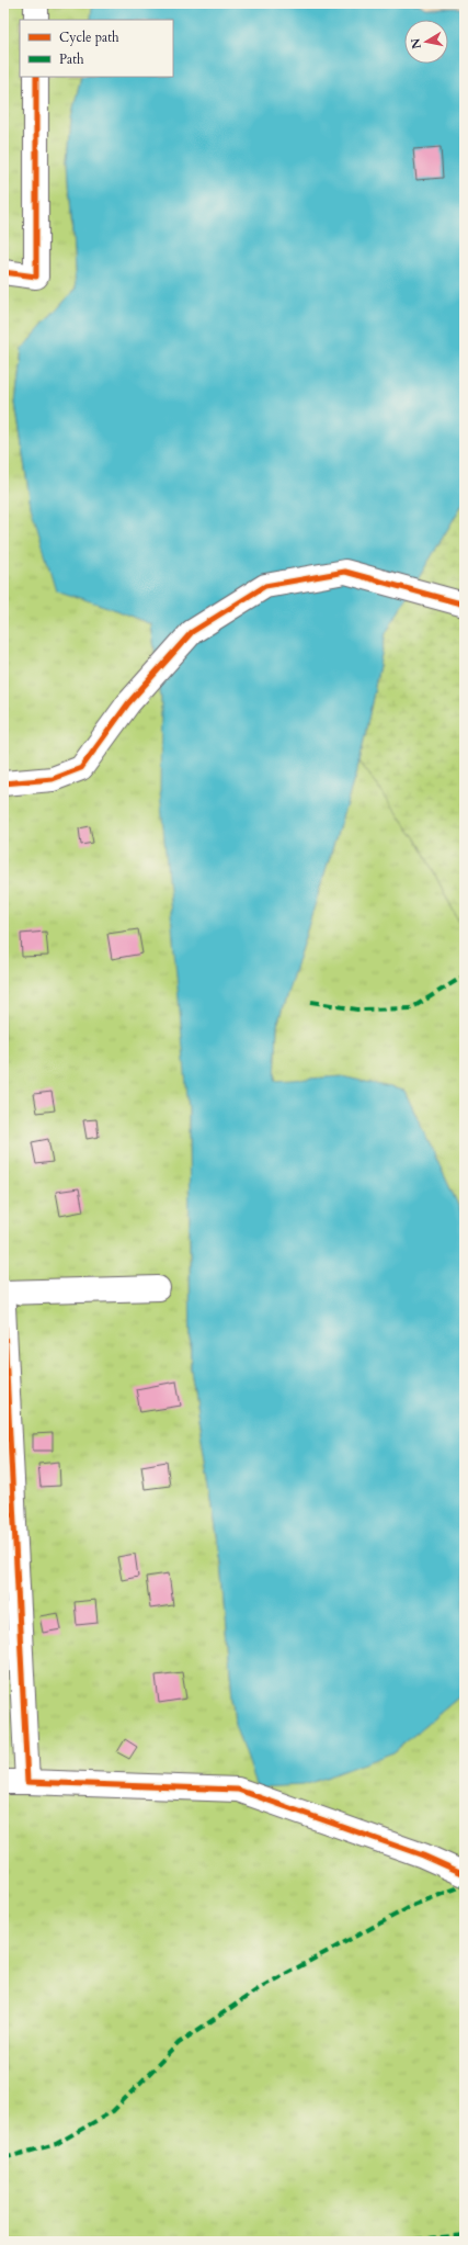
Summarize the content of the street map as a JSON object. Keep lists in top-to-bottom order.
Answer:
{
  "legend": ["Cycle path", "Path"],
  "north": "left"
}
